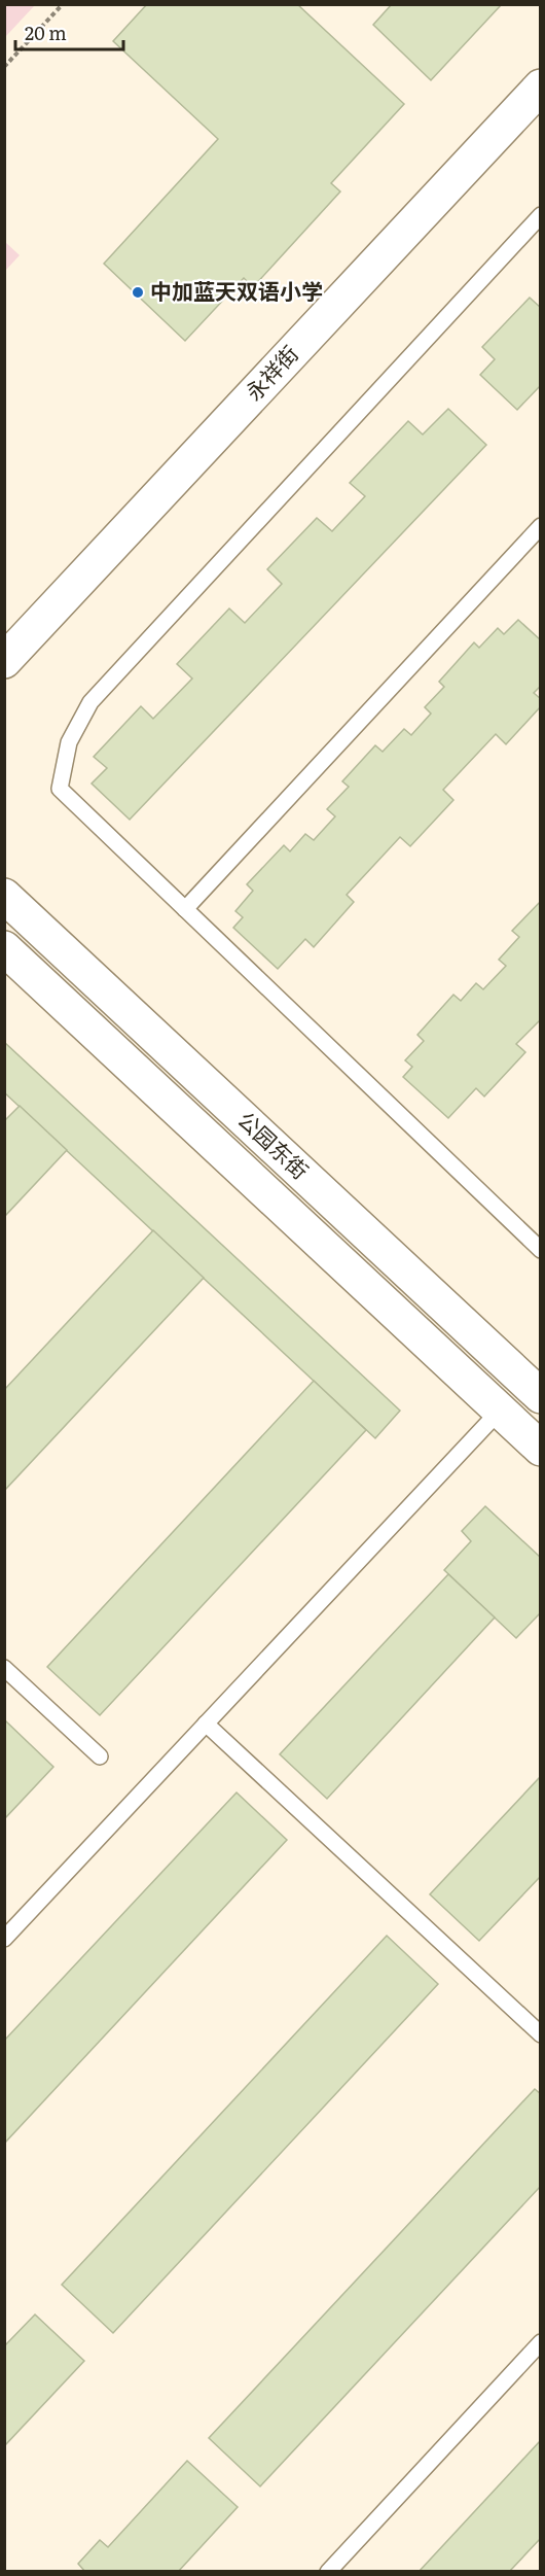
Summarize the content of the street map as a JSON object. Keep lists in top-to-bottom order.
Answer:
{
  "streets": {
    "street": ["永祥街", "公园东街"]
  },
  "places": ["中加蓝天双语小学"],
  "scale_bar": "20 m"
}
